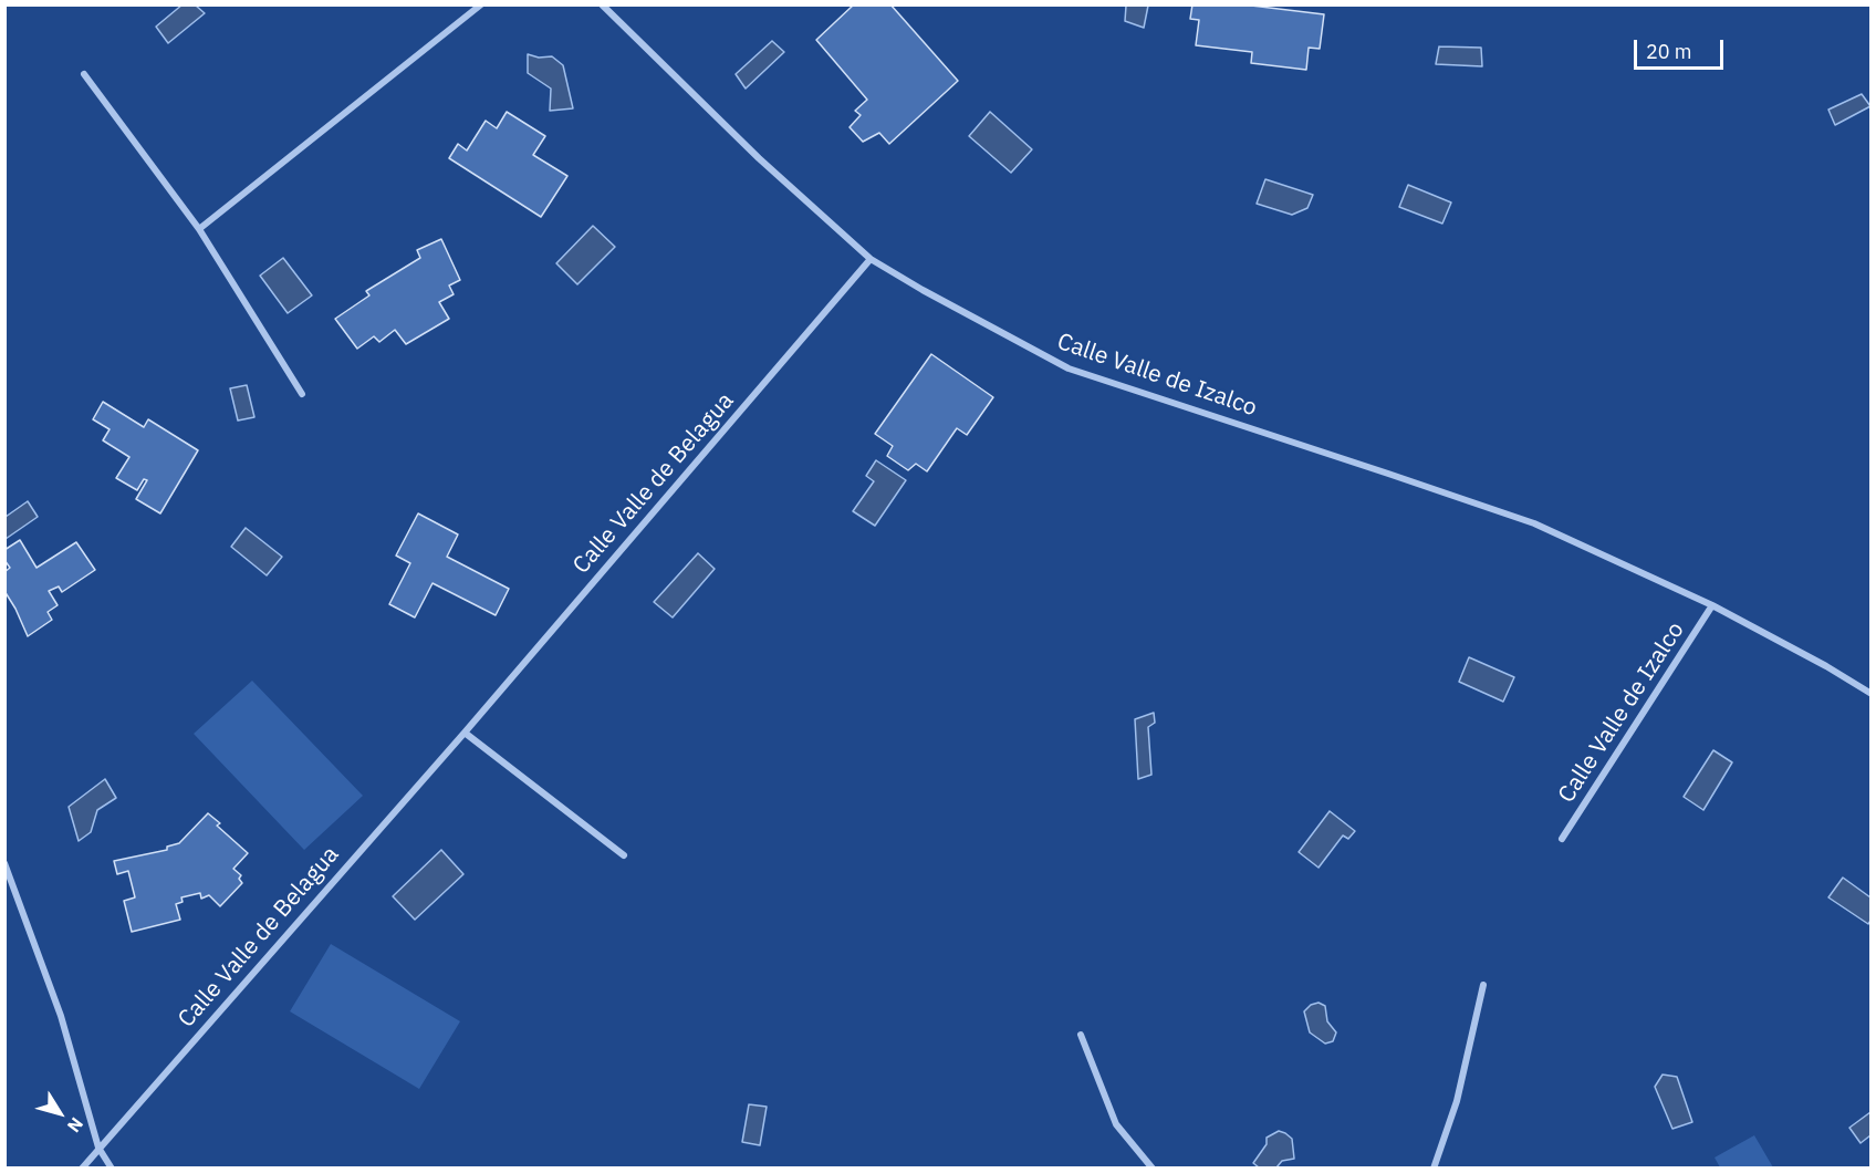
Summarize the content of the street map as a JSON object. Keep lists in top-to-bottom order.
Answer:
{
  "streets": {
    "street": ["Calle Valle de Izalco", "Calle Valle de Belagua"]
  },
  "crossings": [
    ["Calle Valle de Izalco", "Calle Valle de Belagua"]
  ],
  "scale_bar": "20 m",
  "north": "bottom right"
}
